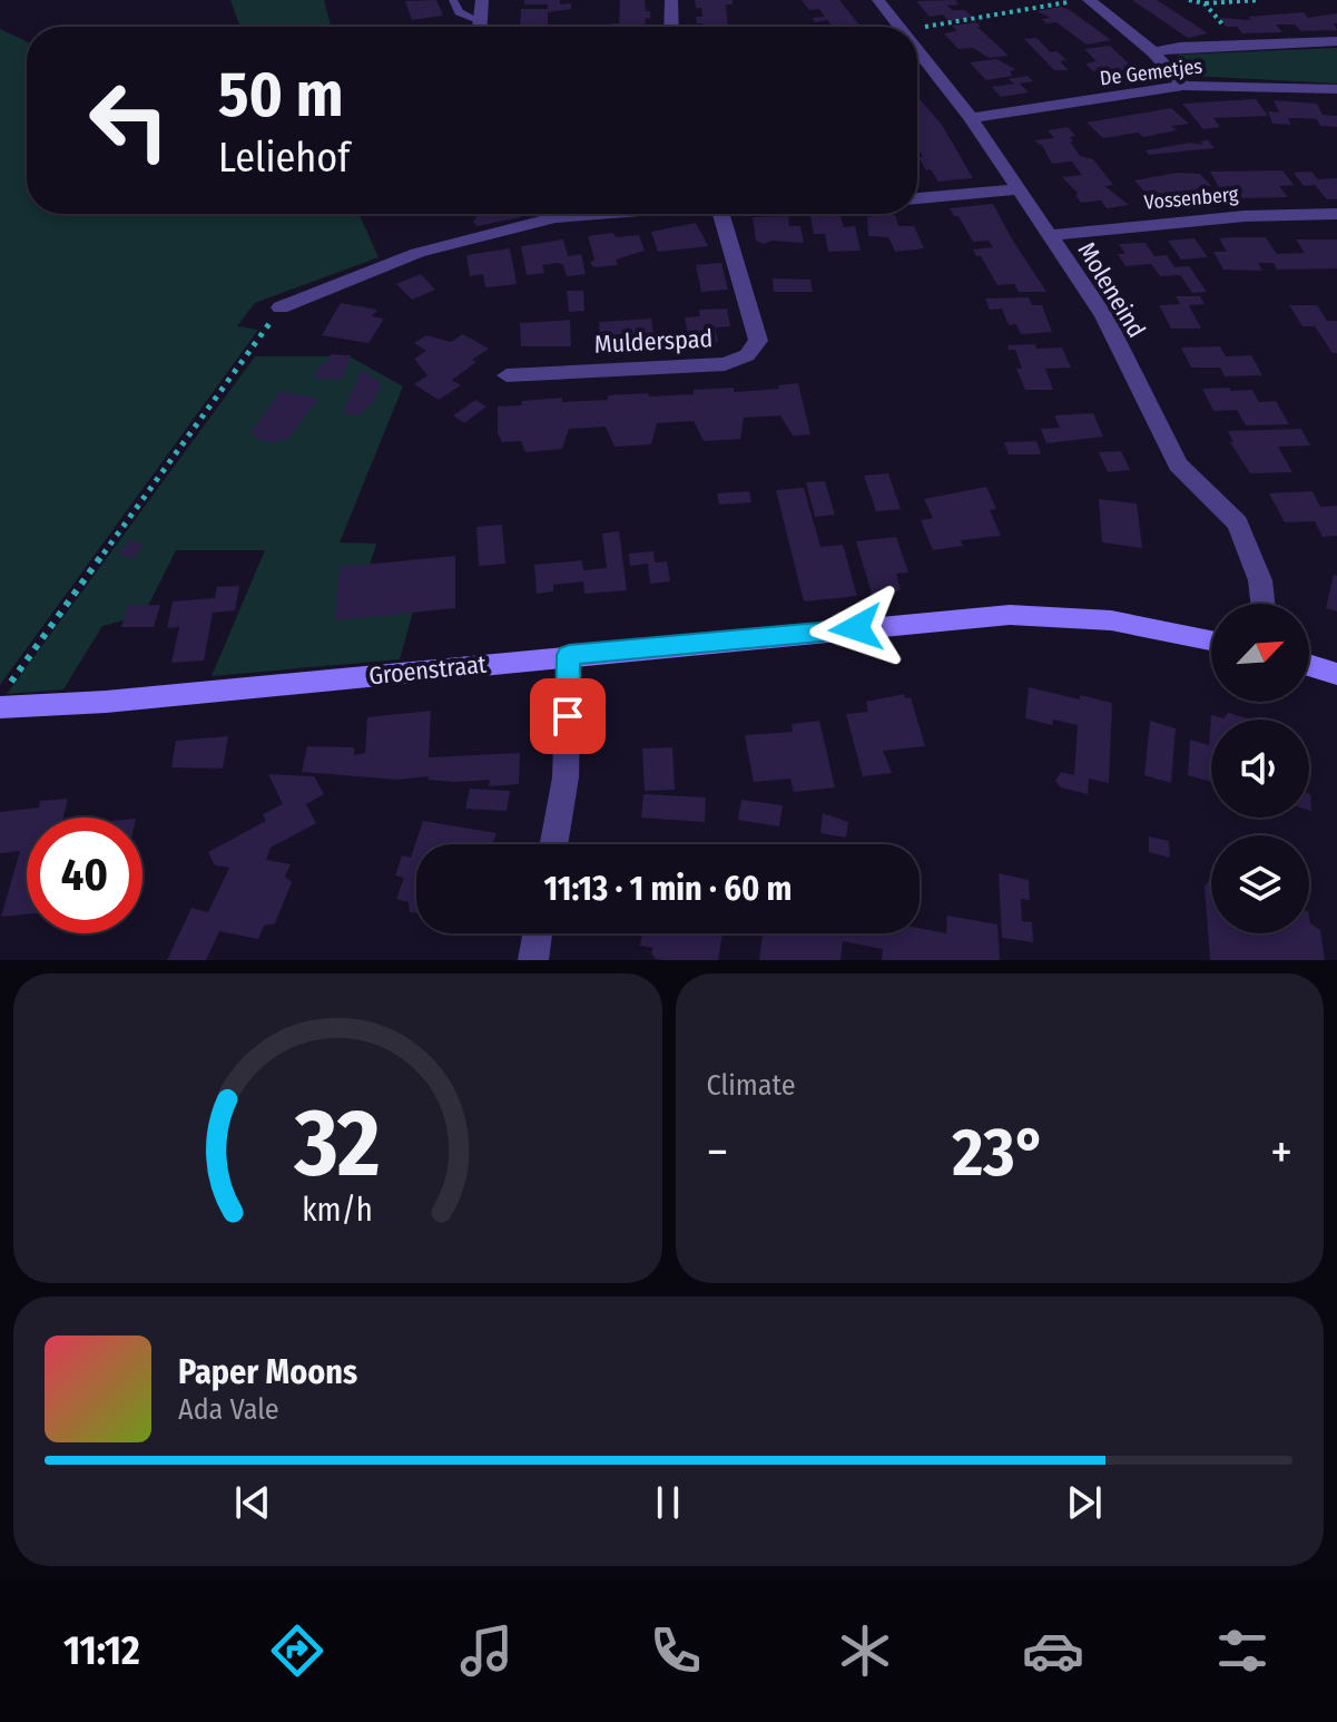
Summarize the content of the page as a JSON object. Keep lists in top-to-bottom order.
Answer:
{
  "streets": {
    "street": [
      "De Gemetjes",
      "Vossenberg",
      "Moleneind",
      "Mulderspad",
      "Groenstraat"
    ]
  },
  "crossings": [
    ["De Gemetjes", "Moleneind"],
    ["Vossenberg", "Moleneind"]
  ],
  "north": "top right",
  "page": {
    "turn": ["50 m", "Leliehof"],
    "limit": "40",
    "trip": "11:13 · 1 min · 60 m",
    "tile": "Climate",
    "heat": ["−", "23°", "+"],
    "song": ["Paper Moons", "Ada Vale"],
    "tabs": "11:12",
    "gauge": ["32", "km/h"]
  }
}
